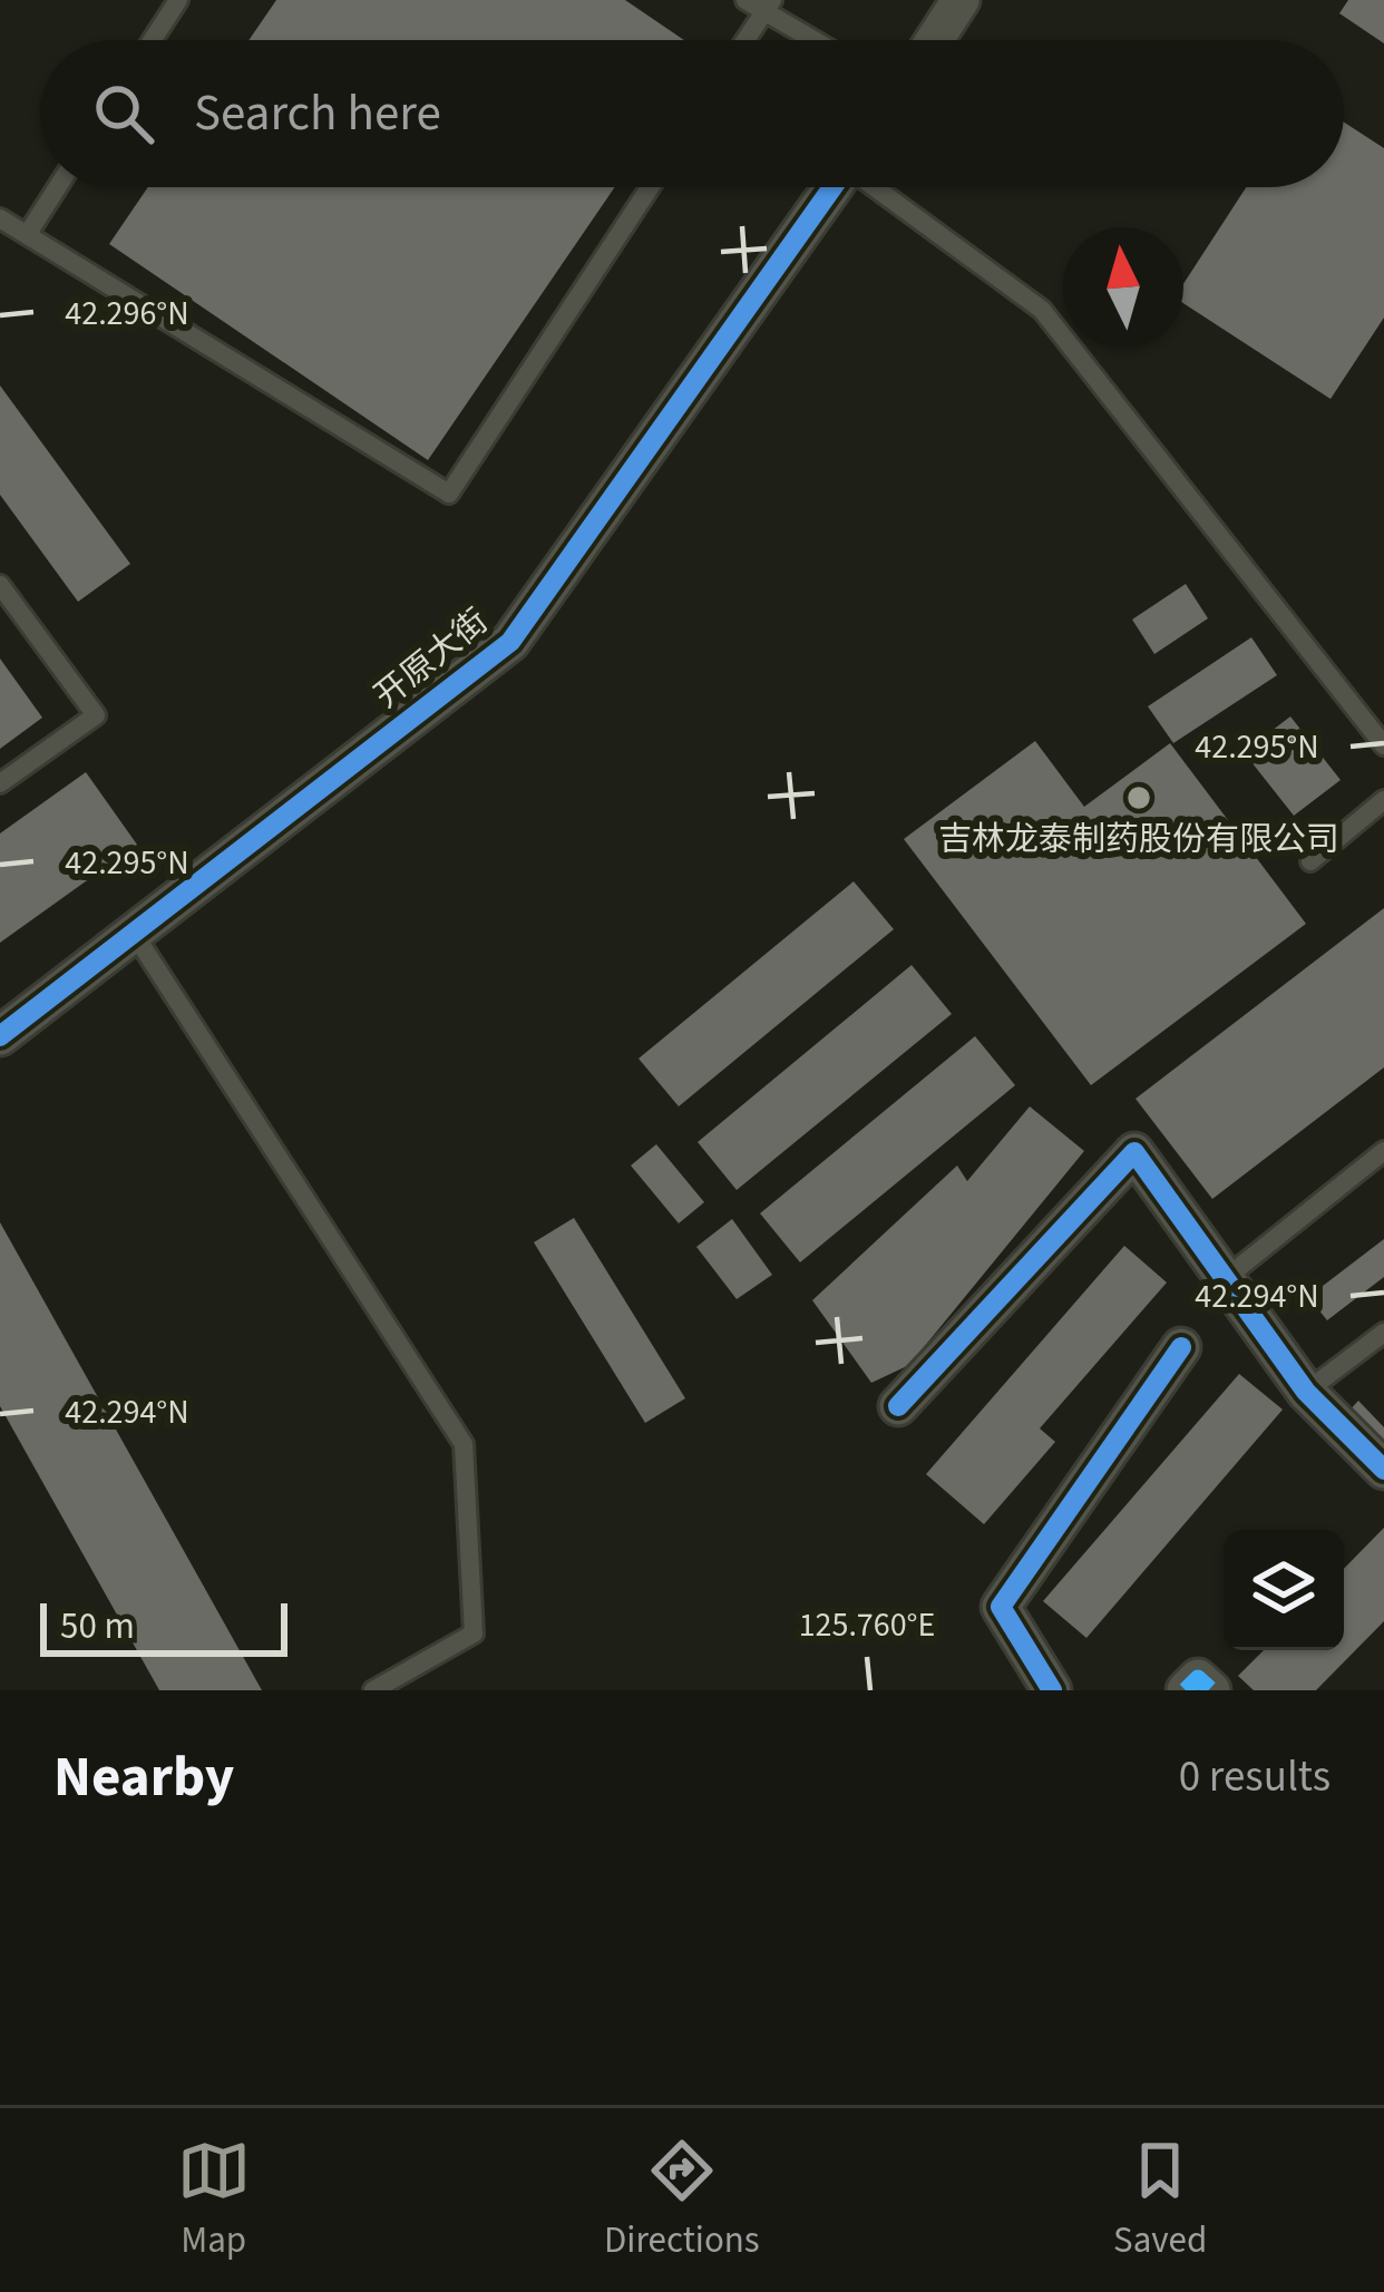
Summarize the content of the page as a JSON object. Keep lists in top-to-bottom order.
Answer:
{
  "streets": {
    "street": ["开原大街"]
  },
  "places": ["吉林龙泰制药股份有限公司"],
  "scale_bar": "50 m",
  "north": "top",
  "page": {
    "search": "Search here",
    "scale": "50 m",
    "heading": ["Nearby", "0 results"],
    "nav": ["Map", "Directions", "Saved"]
  },
  "coordinates": [
    "42.296°N",
    "42.295°N",
    "42.294°N",
    "125.760°E"
  ]
}
